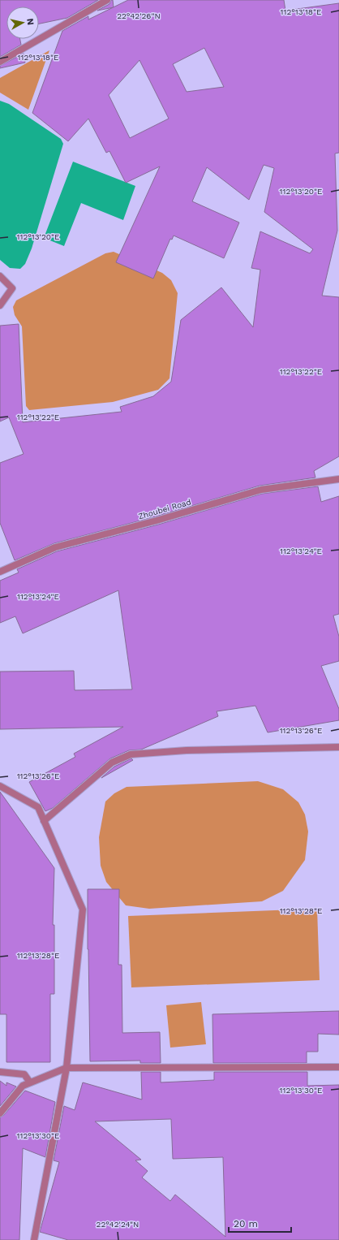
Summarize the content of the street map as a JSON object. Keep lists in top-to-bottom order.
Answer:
{
  "streets": {
    "street": ["Zhoubei Road"]
  },
  "scale_bar": "20 m",
  "north": "right",
  "coordinates": [
    "112°13'18\"E",
    "22°42'26\"N",
    "112°13'20\"E",
    "112°13'22\"E",
    "112°13'24\"E",
    "112°13'26\"E",
    "112°13'28\"E",
    "112°13'30\"E",
    "22°42'24\"N"
  ]
}
